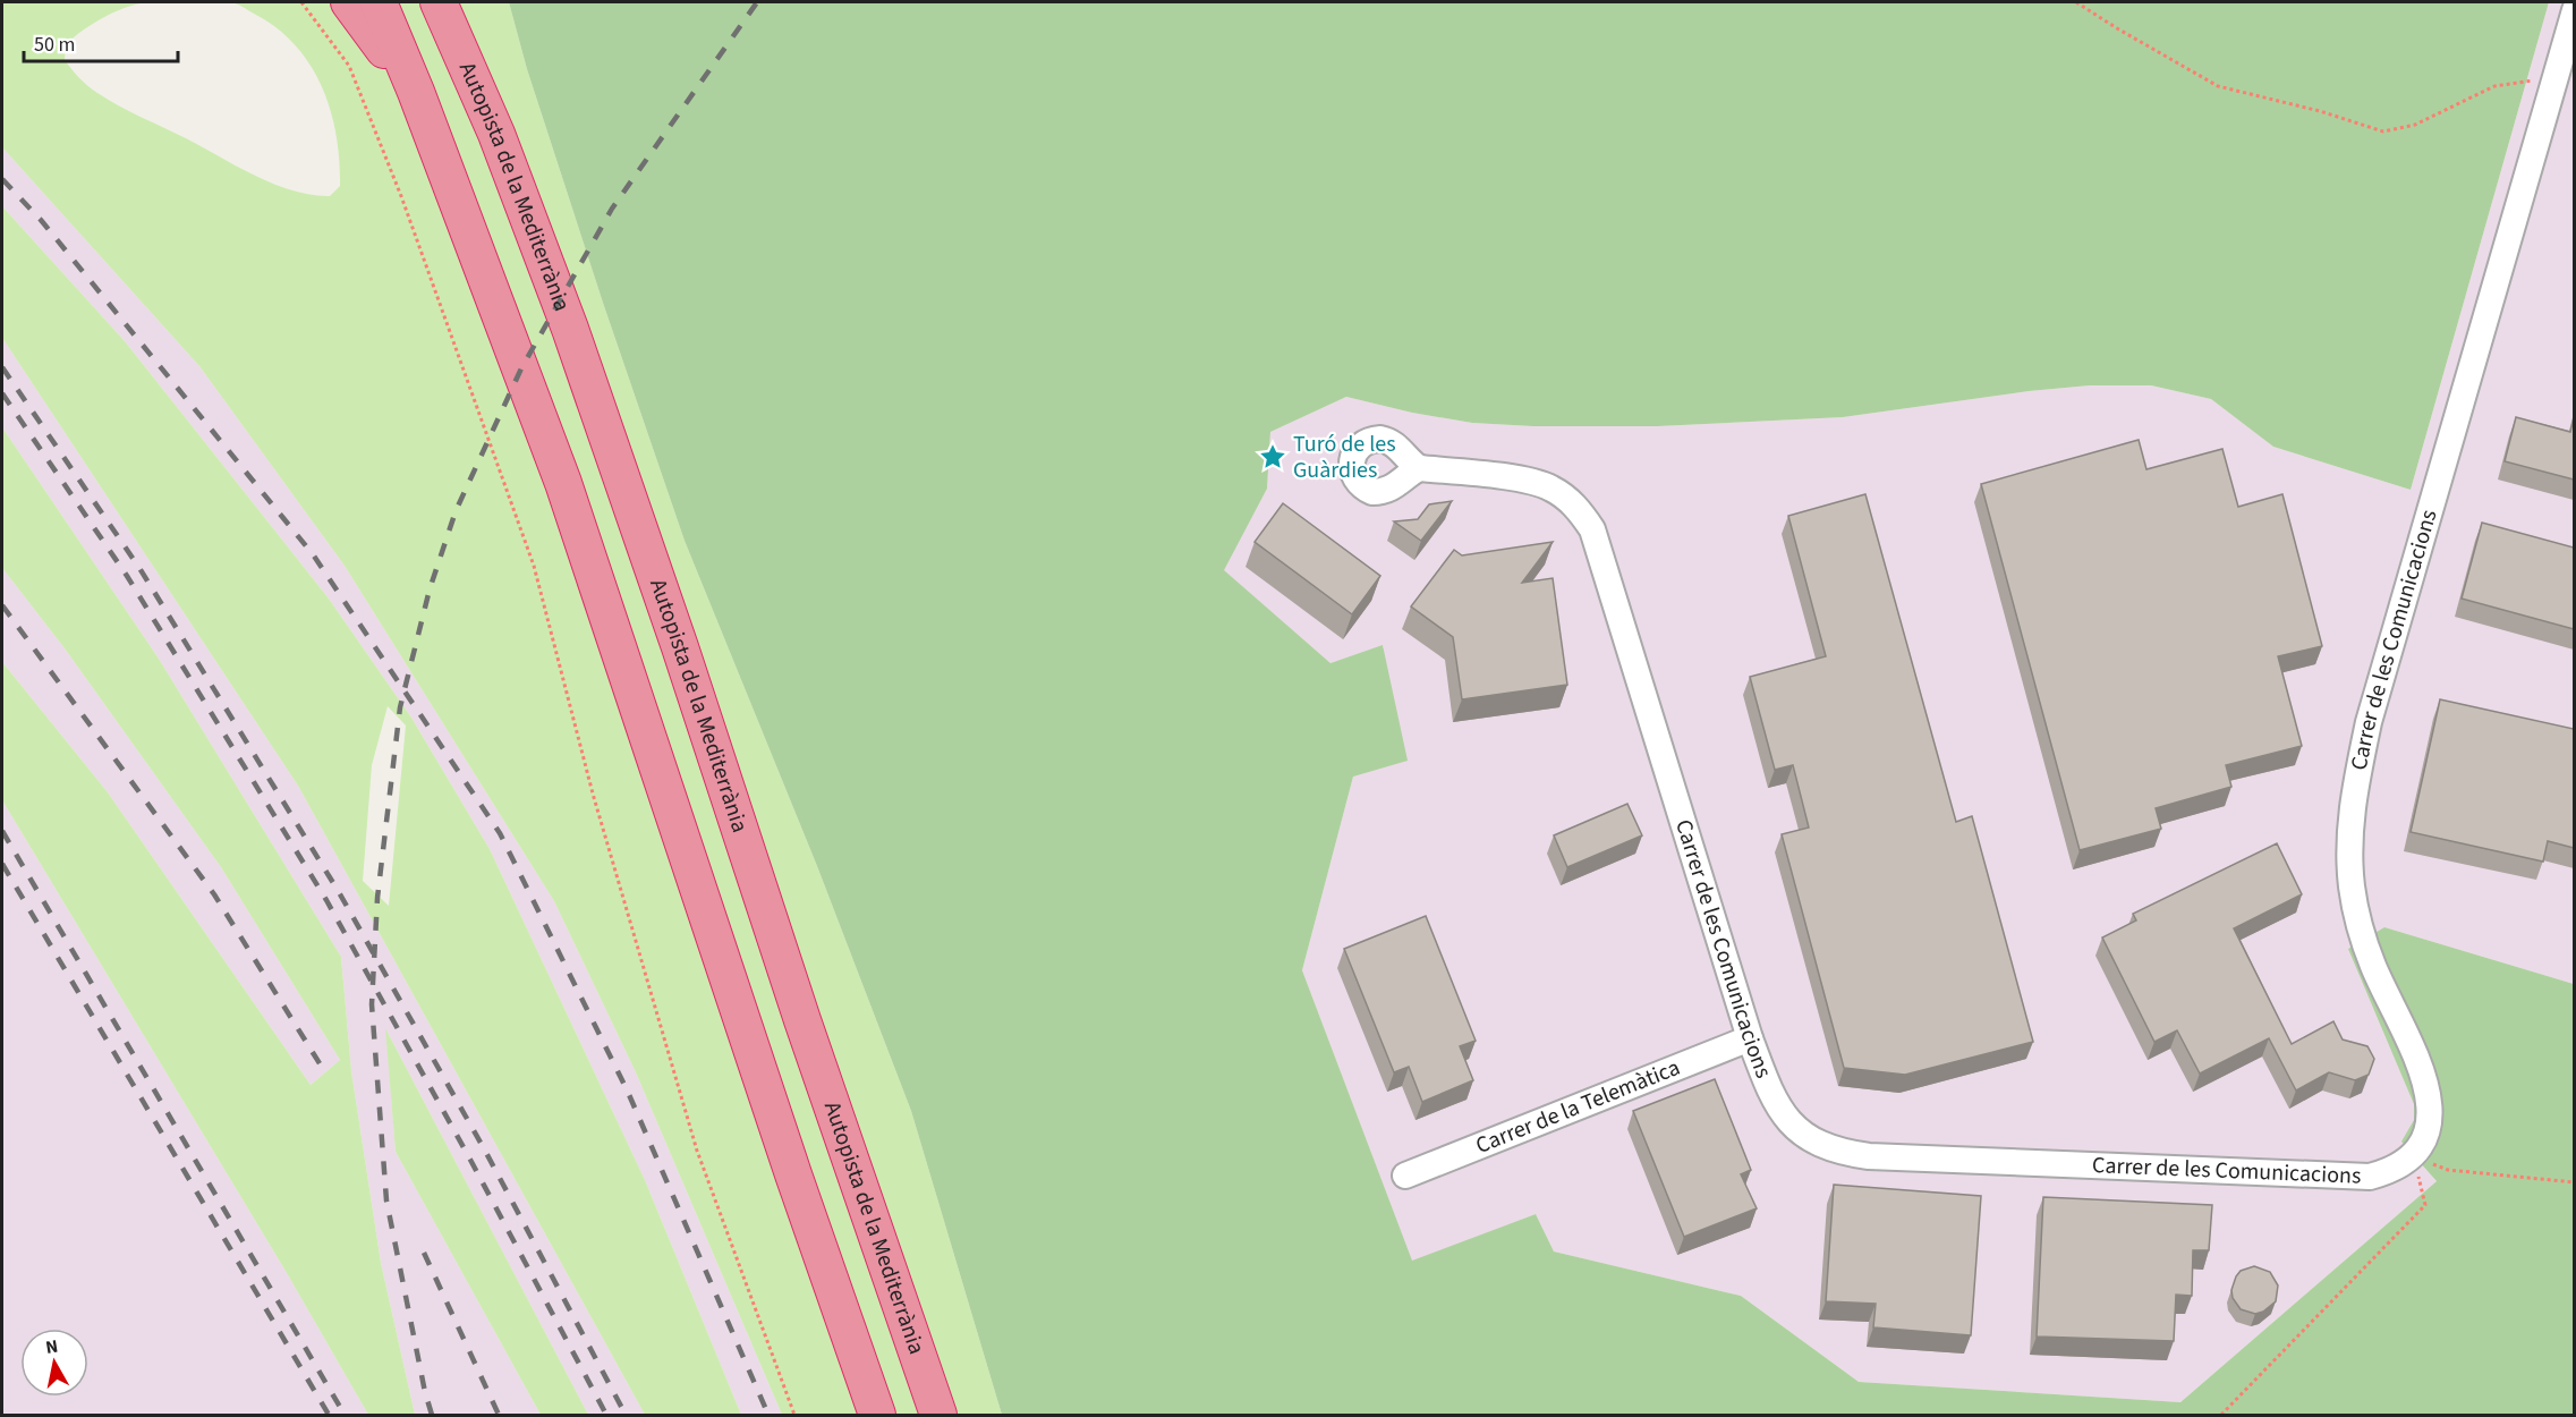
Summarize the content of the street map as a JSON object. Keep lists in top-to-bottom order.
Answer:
{
  "streets": {
    "highway": ["Autopista de la Mediterrània"],
    "street": ["Carrer de les Comunicacions", "Carrer de la Telemàtica"]
  },
  "crossings": [
    ["Carrer de les Comunicacions", "Carrer de la Telemàtica"]
  ],
  "places": {
    "place": ["Turó de les Guàrdies"]
  },
  "scale_bar": "50 m",
  "north": "top"
}
